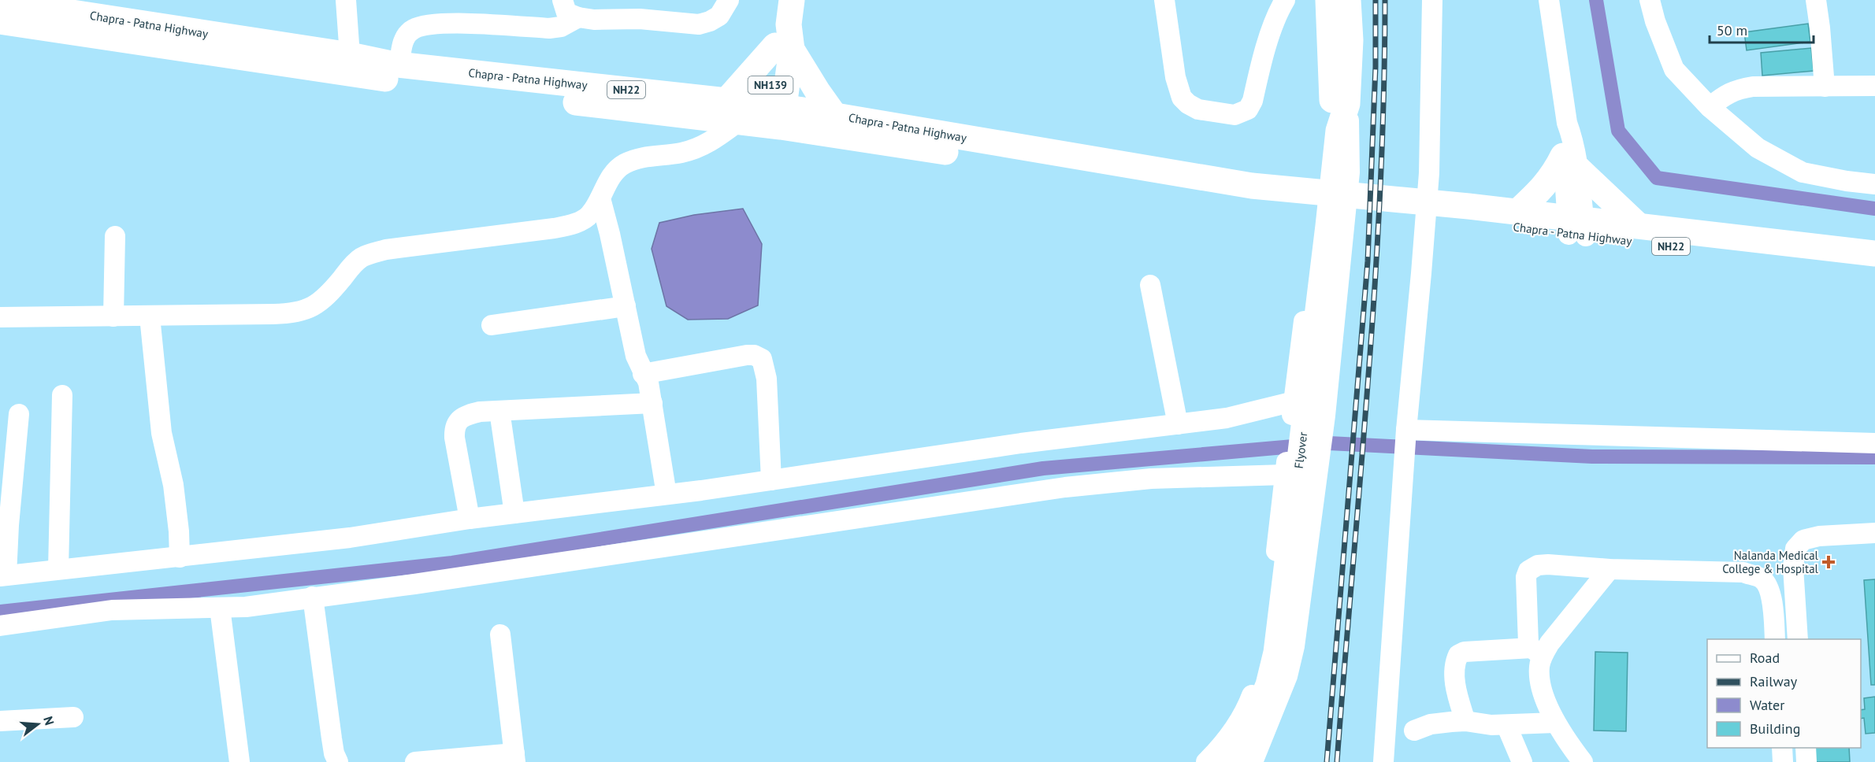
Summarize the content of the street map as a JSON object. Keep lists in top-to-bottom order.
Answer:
{
  "streets": {
    "main road": [
      "Chapra - Patna Highway",
      "NH139",
      "NH22",
      "Flyover"
    ]
  },
  "crossings": [
    ["Chapra - Patna Highway", "NH139"],
    ["Chapra - Patna Highway", "NH22"]
  ],
  "places": {
    "health": ["Nalanda Medical College & Hospital"]
  },
  "legend": [
    "Road",
    "Railway",
    "Water",
    "Building"
  ],
  "scale_bar": "50 m",
  "north": "right"
}
